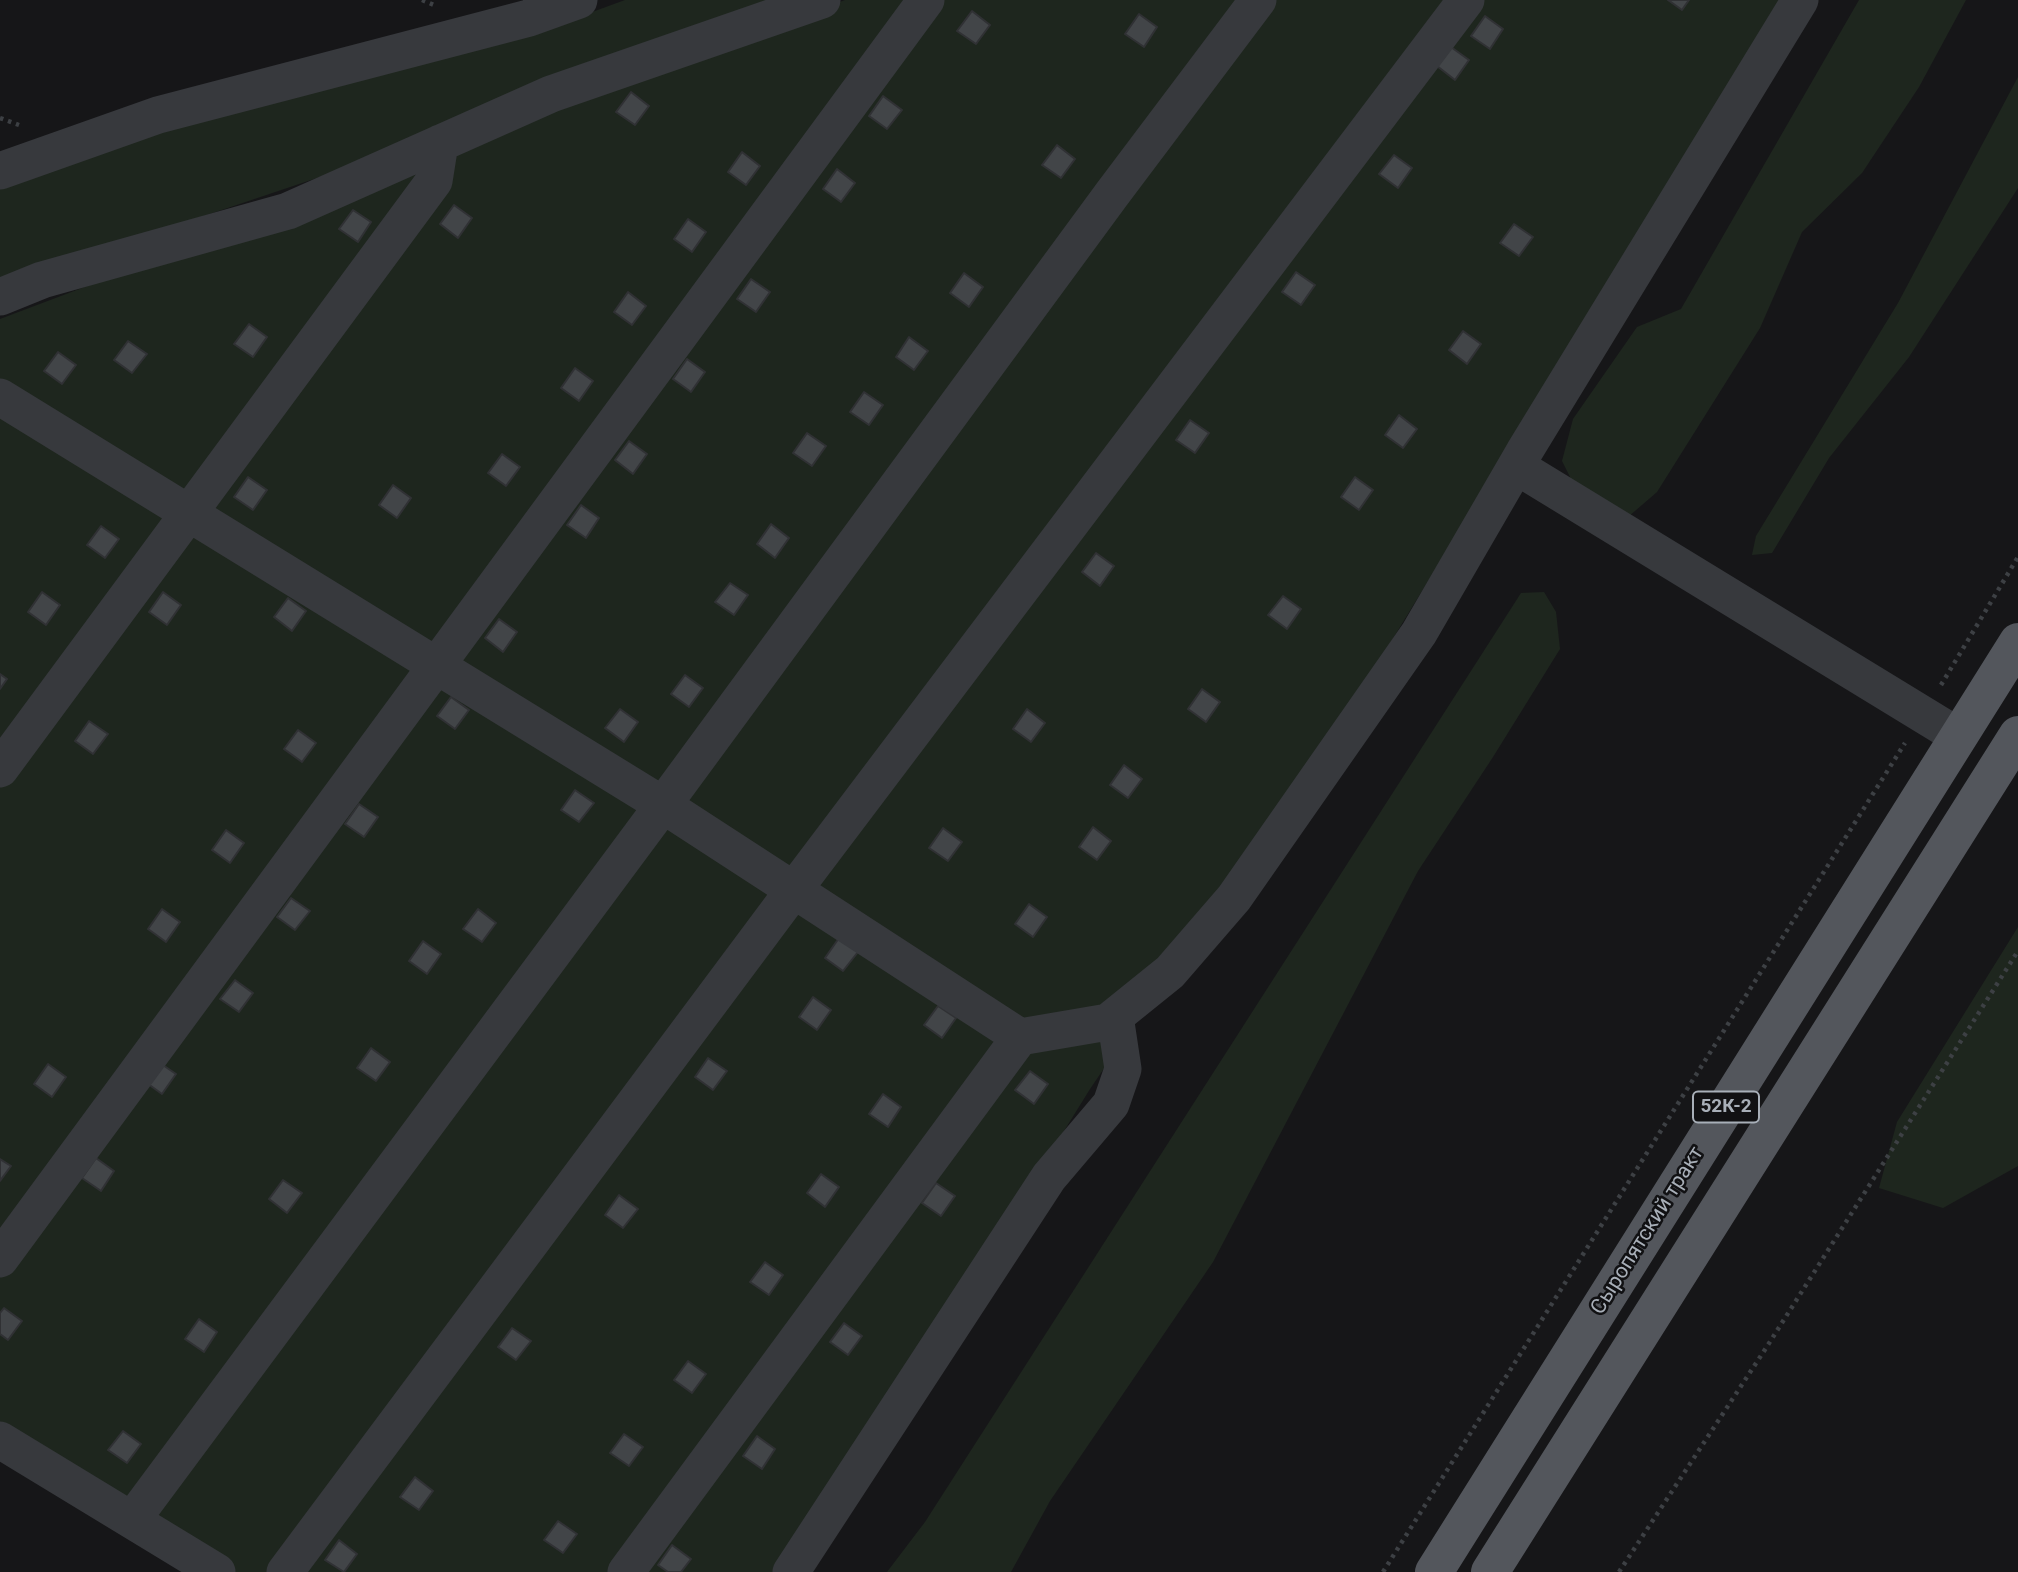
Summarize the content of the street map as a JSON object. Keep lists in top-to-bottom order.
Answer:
{
  "streets": {
    "main road": ["52К-2", "Сыропятский тракт"]
  }
}
